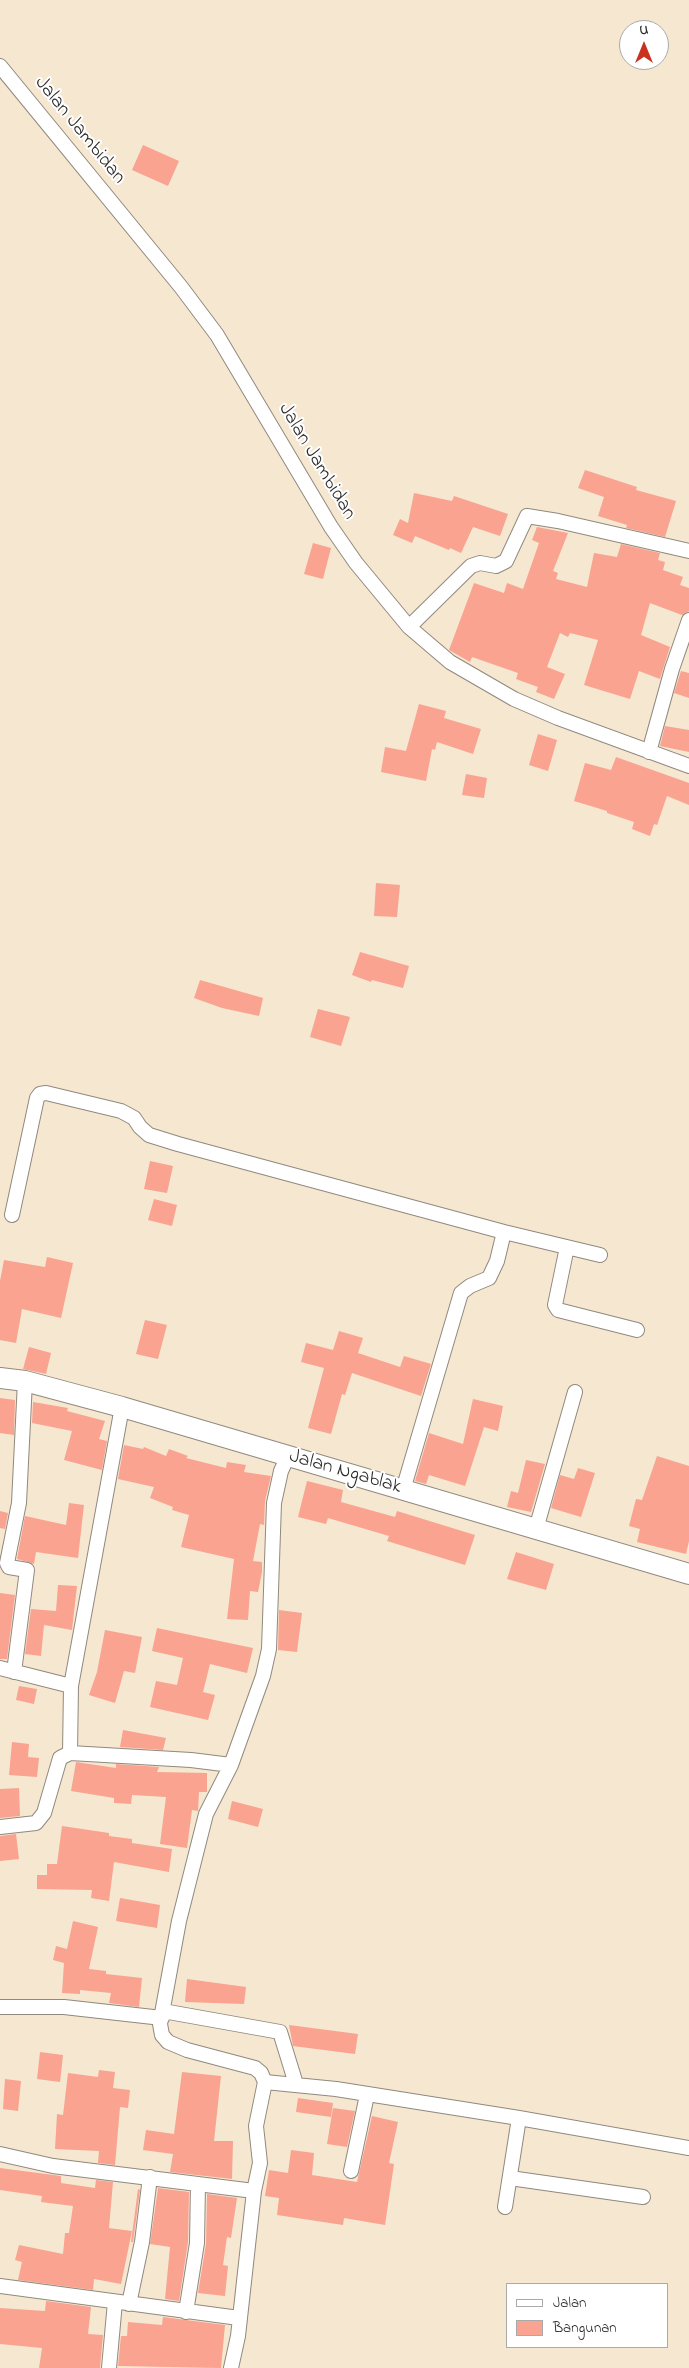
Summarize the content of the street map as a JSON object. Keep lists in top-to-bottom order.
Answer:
{
  "streets": {
    "street": ["Jalan Jambidan", "Jalan Ngablak"]
  },
  "legend": ["Jalan", "Bangunan"],
  "north": "top"
}
